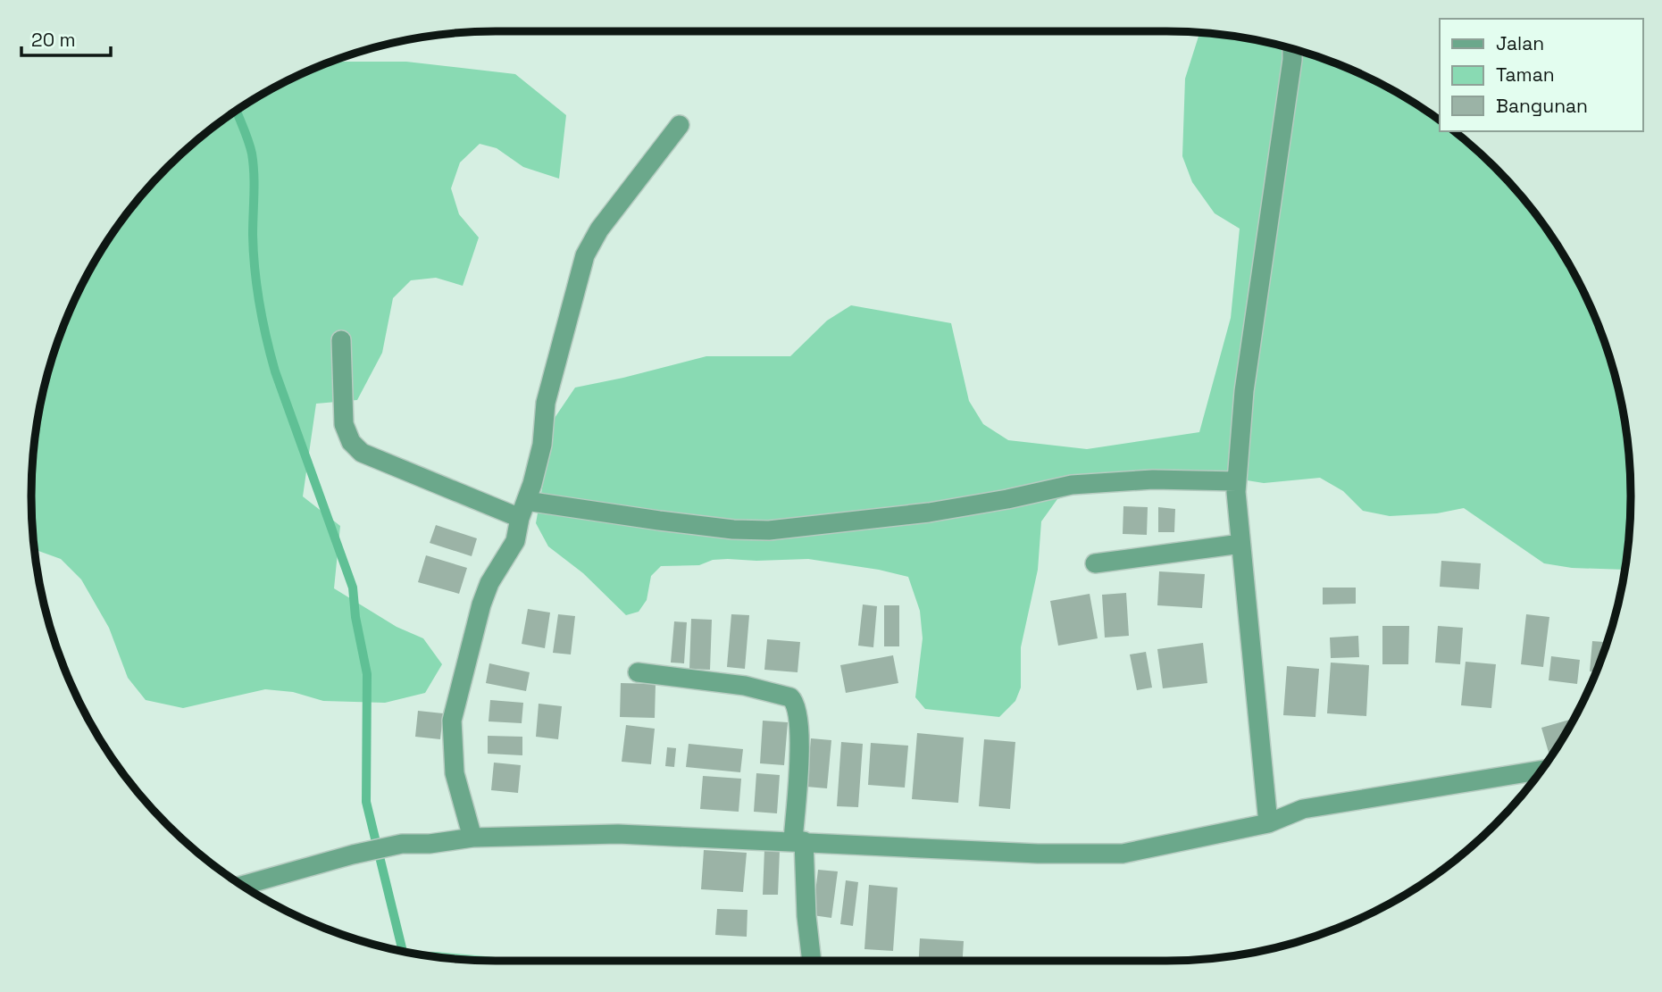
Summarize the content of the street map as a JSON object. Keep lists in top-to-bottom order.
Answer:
{
  "legend": ["Jalan", "Taman", "Bangunan"],
  "scale_bar": "20 m"
}
